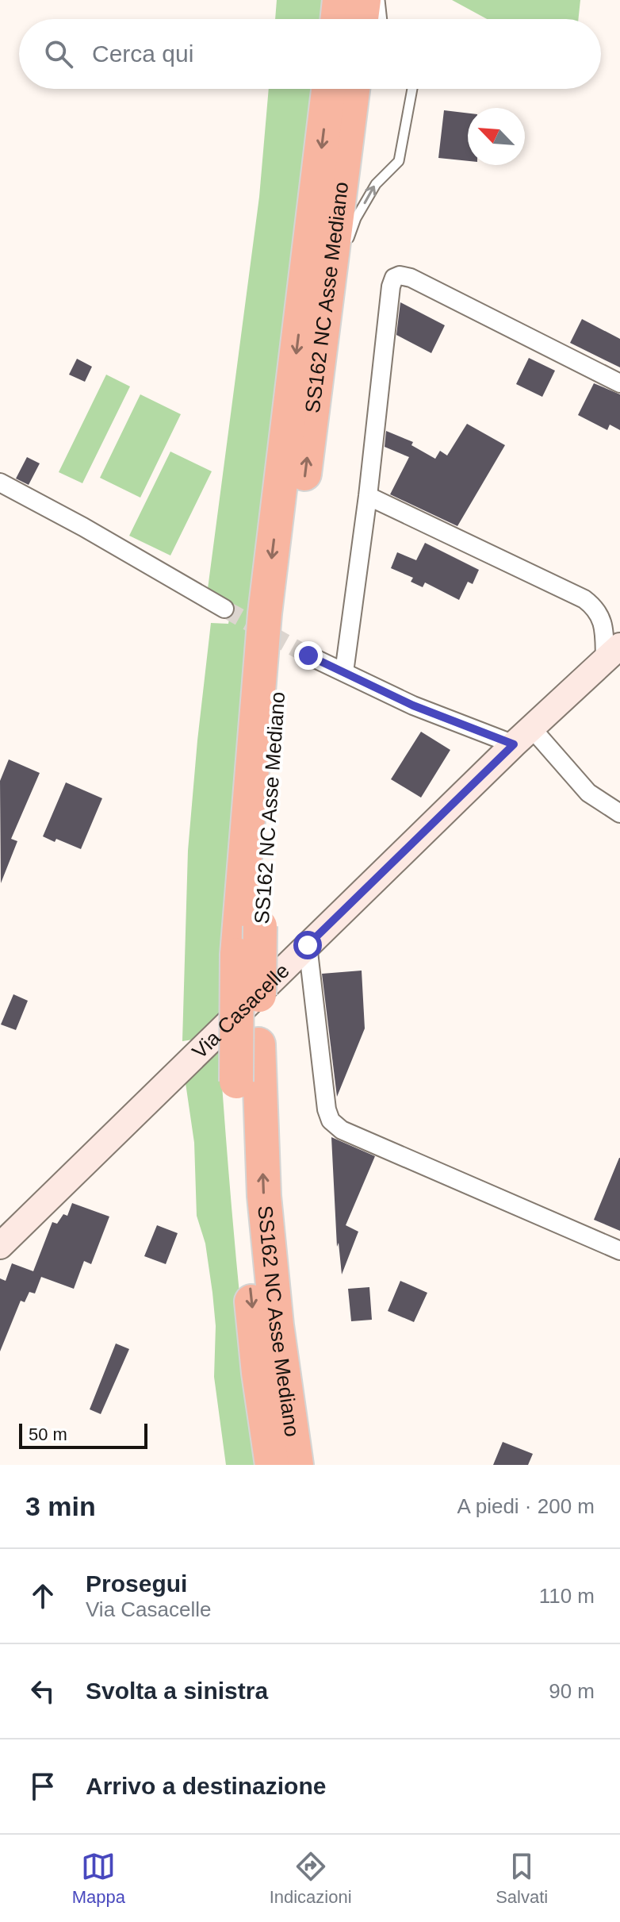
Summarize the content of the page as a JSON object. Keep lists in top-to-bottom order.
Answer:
{
  "streets": {
    "highway": ["SS162 NC Asse Mediano"],
    "street": ["Via Casacelle"]
  },
  "scale_bar": "50 m",
  "north": "top left",
  "page": {
    "search": "Cerca qui",
    "scale": "50 m",
    "heading": ["3 min", "A piedi · 200 m"],
    "list": [
      ["Prosegui", "Via Casacelle", "110 m"],
      ["Svolta a sinistra", "90 m"],
      "Arrivo a destinazione"
    ],
    "nav": ["Mappa", "Indicazioni", "Salvati"]
  }
}
